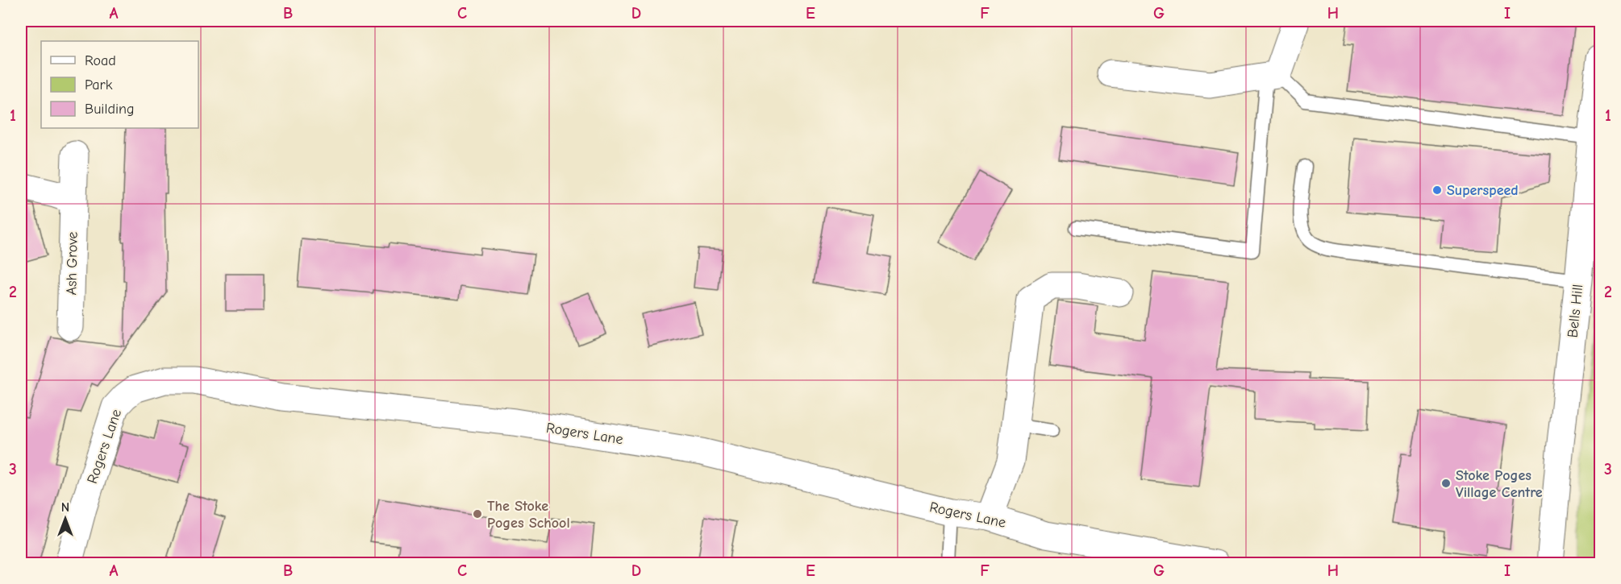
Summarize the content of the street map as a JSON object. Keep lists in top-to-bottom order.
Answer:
{
  "streets": {
    "street": ["Ash Grove", "Bells Hill", "Rogers Lane"]
  },
  "places": ["Superspeed", "Stoke Poges Village Centre", "The Stoke Poges School"],
  "legend": ["Road", "Park", "Building"],
  "north": "top",
  "grid": {
    "columns": [
      "A",
      "B",
      "C",
      "D",
      "E",
      "F",
      "G",
      "H",
      "I"
    ],
    "rows": ["1", "2", "3"]
  }
}
